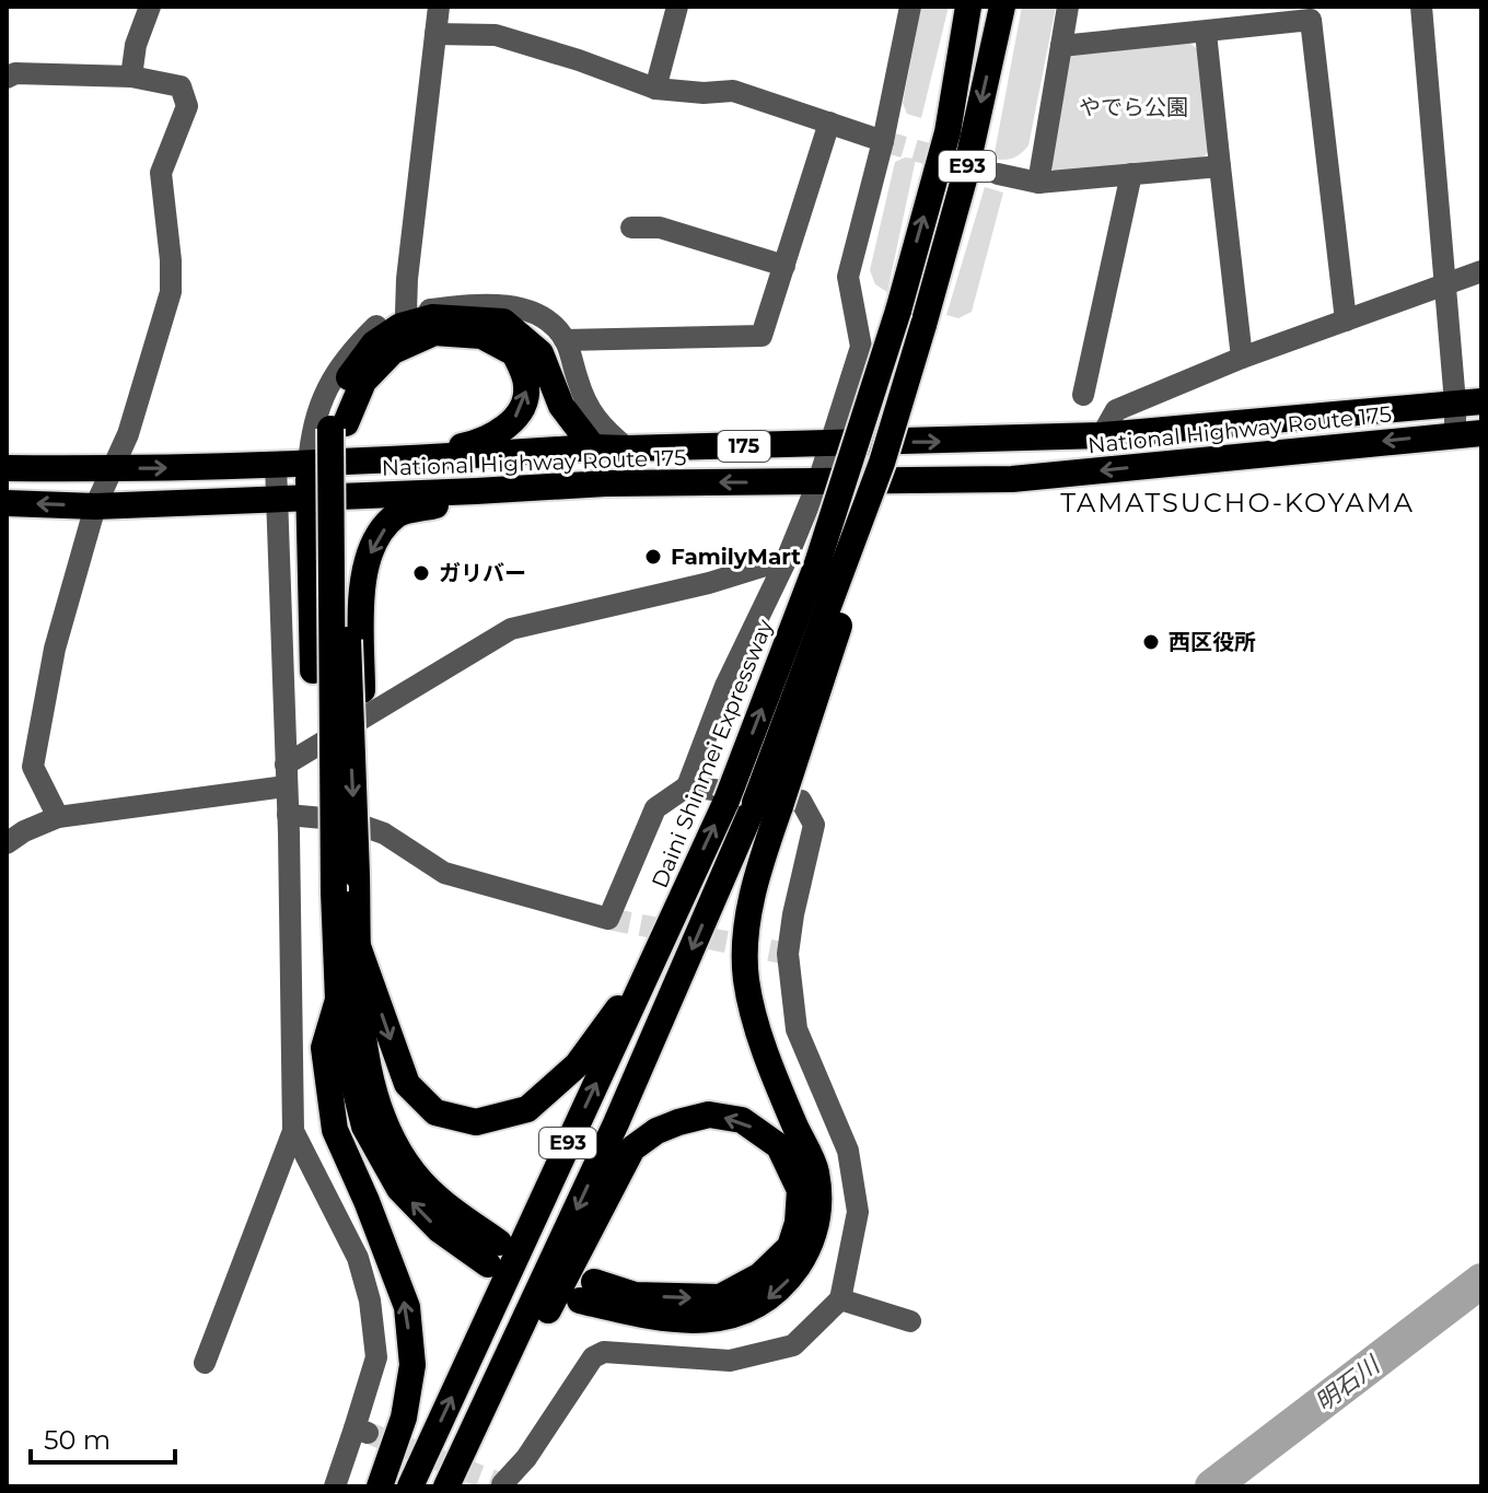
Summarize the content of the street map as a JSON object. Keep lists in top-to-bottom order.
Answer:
{
  "streets": {
    "highway": [
      "E93",
      "National Highway Route 175",
      "175",
      "Daini Shinmei Expressway"
    ]
  },
  "districts": ["TAMATSUCHO-KOYAMA"],
  "water": ["明石川"],
  "parks": ["やでら公園"],
  "places": ["FamilyMart", "ガリバー", "西区役所"],
  "scale_bar": "50 m"
}
